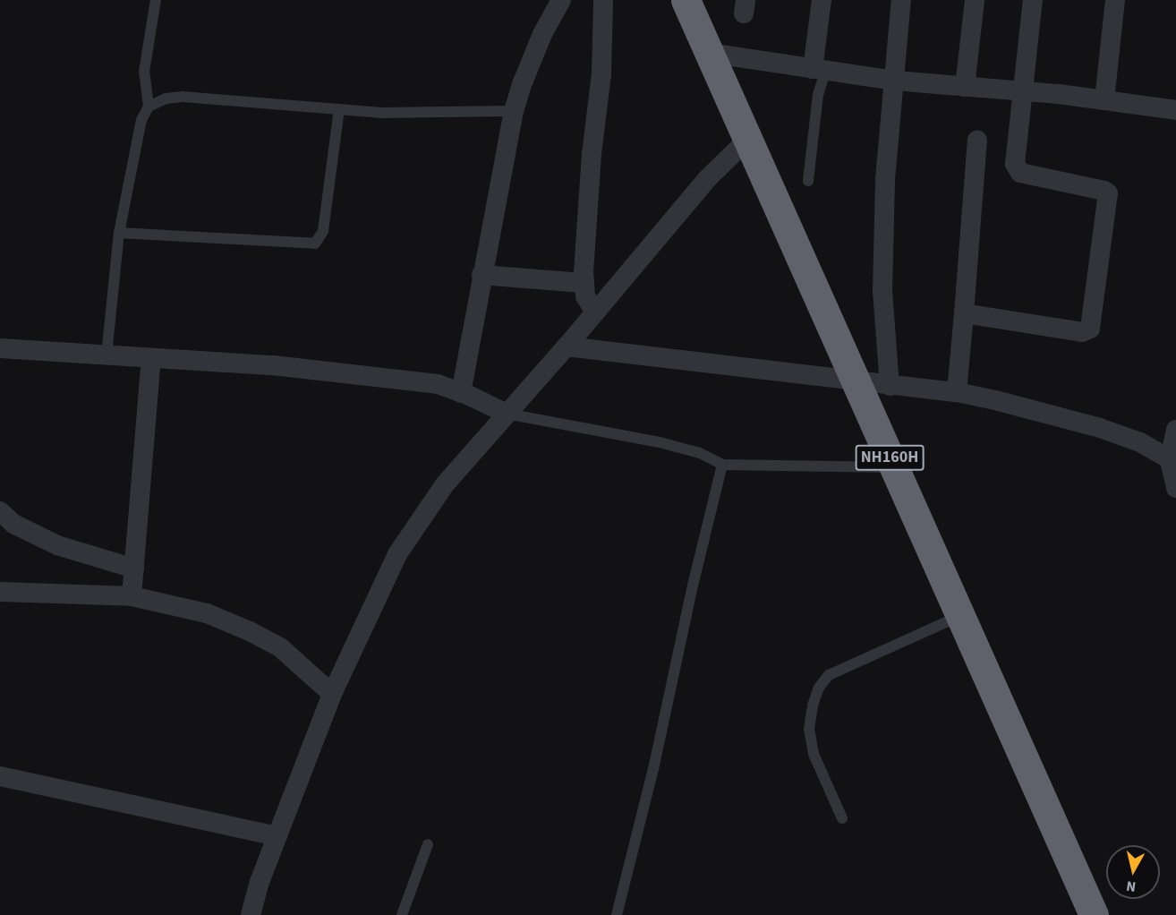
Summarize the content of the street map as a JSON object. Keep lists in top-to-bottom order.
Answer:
{
  "streets": {
    "highway": ["NH160H"]
  },
  "north": "bottom"
}
